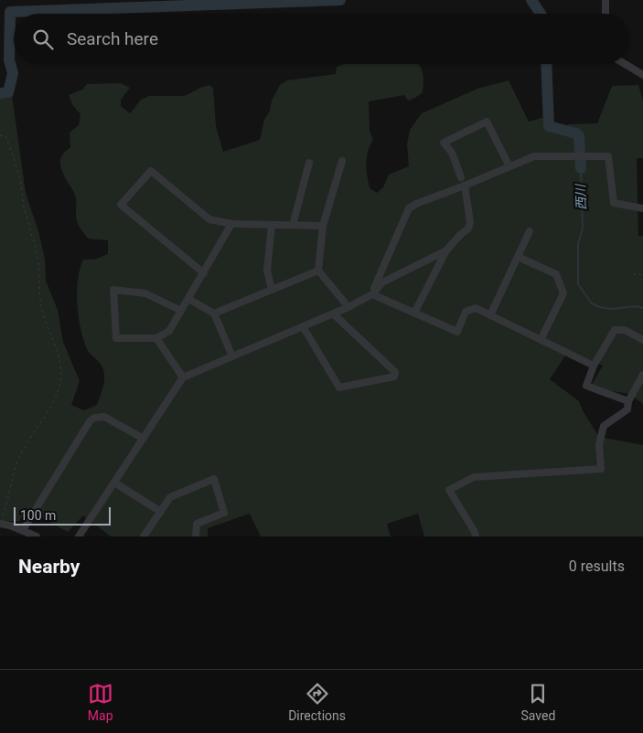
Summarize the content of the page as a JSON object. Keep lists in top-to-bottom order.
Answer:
{
  "water": ["西川"],
  "scale_bar": "100 m",
  "page": {
    "search": "Search here",
    "scale": "100 m",
    "heading": ["Nearby", "0 results"],
    "nav": ["Map", "Directions", "Saved"]
  }
}
